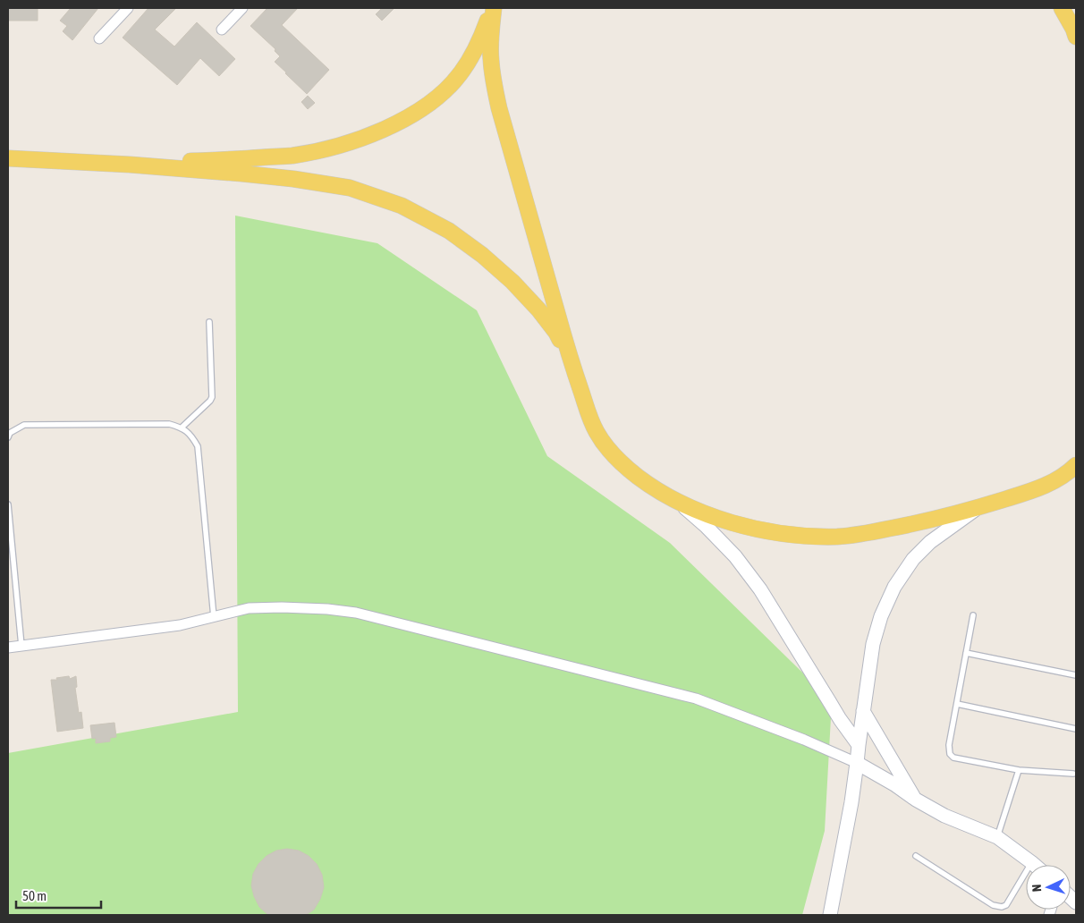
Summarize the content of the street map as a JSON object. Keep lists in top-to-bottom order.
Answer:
{
  "scale_bar": "50 m",
  "north": "left"
}
